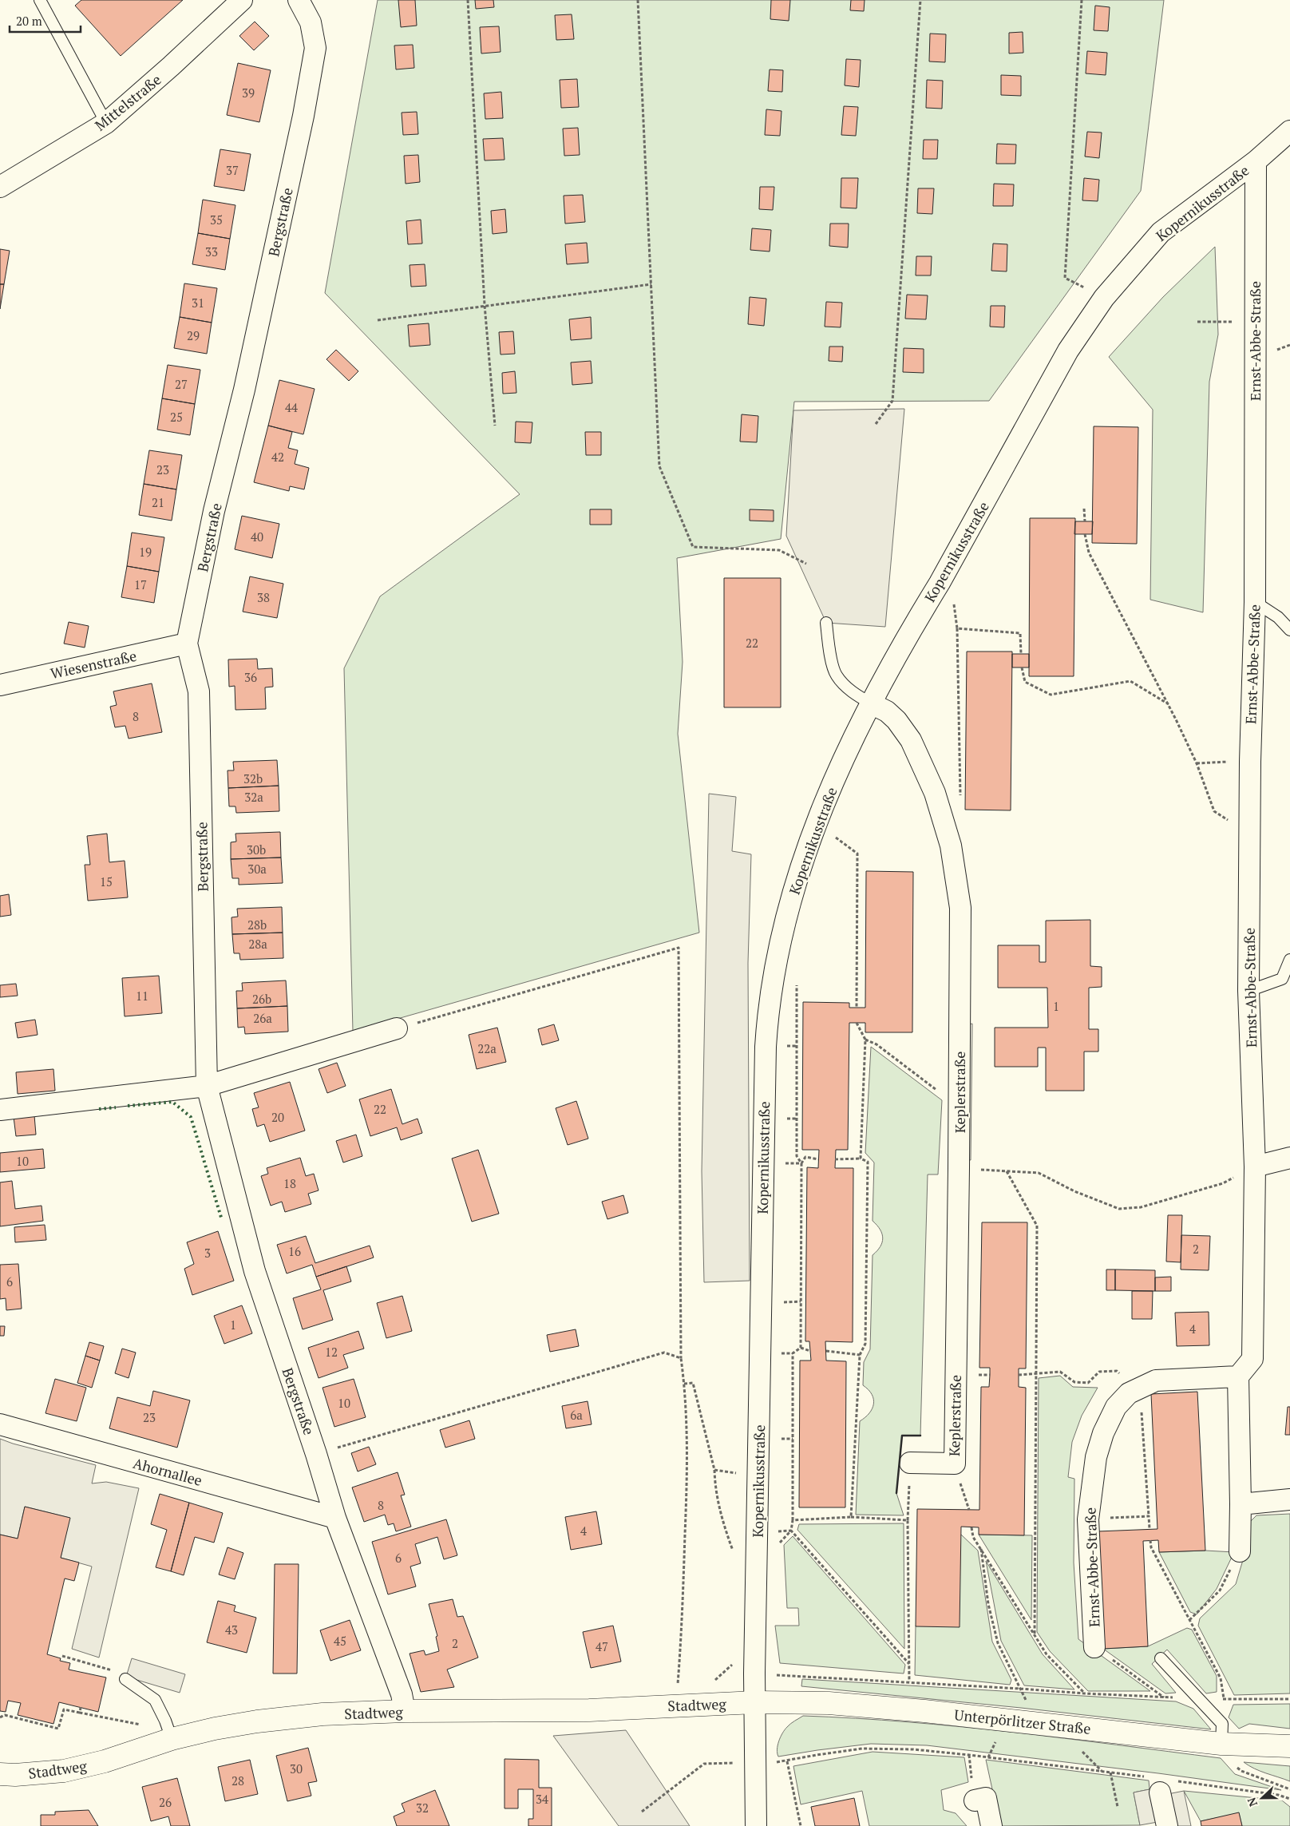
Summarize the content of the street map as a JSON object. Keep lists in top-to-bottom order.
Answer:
{
  "streets": {
    "street": [
      "Mittelstraße",
      "Kopernikusstraße",
      "Bergstraße",
      "Ernst-Abbe-Straße",
      "Wiesenstraße",
      "Keplerstraße",
      "Ahornallee",
      "Stadtweg",
      "Unterpörlitzer Straße"
    ]
  },
  "crossings": [
    ["Kopernikusstraße", "Ernst-Abbe-Straße"],
    ["Kopernikusstraße", "Keplerstraße"],
    ["Kopernikusstraße", "Stadtweg"],
    ["Kopernikusstraße", "Unterpörlitzer Straße"],
    ["Bergstraße", "Wiesenstraße"],
    ["Bergstraße", "Ahornallee"],
    ["Bergstraße", "Stadtweg"],
    ["Stadtweg", "Unterpörlitzer Straße"]
  ],
  "house_numbers": [
    "39",
    "37",
    "35",
    "33",
    "31",
    "29",
    "27",
    "44",
    "25",
    "42",
    "23",
    "21",
    "40",
    "19",
    "17",
    "38",
    "22",
    "36",
    "8",
    "32b",
    "32a",
    "30b",
    "30a",
    "15",
    "28b",
    "28a",
    "11",
    "26b",
    "1",
    "26a",
    "22a",
    "22",
    "20",
    "10",
    "18",
    "2",
    "16",
    "3",
    "6",
    "1",
    "4",
    "12",
    "10",
    "6a",
    "23",
    "8",
    "4",
    "6",
    "43",
    "45",
    "2",
    "47",
    "30",
    "28",
    "34",
    "26",
    "32"
  ],
  "scale_bar": "20 m",
  "north": "left"
}
